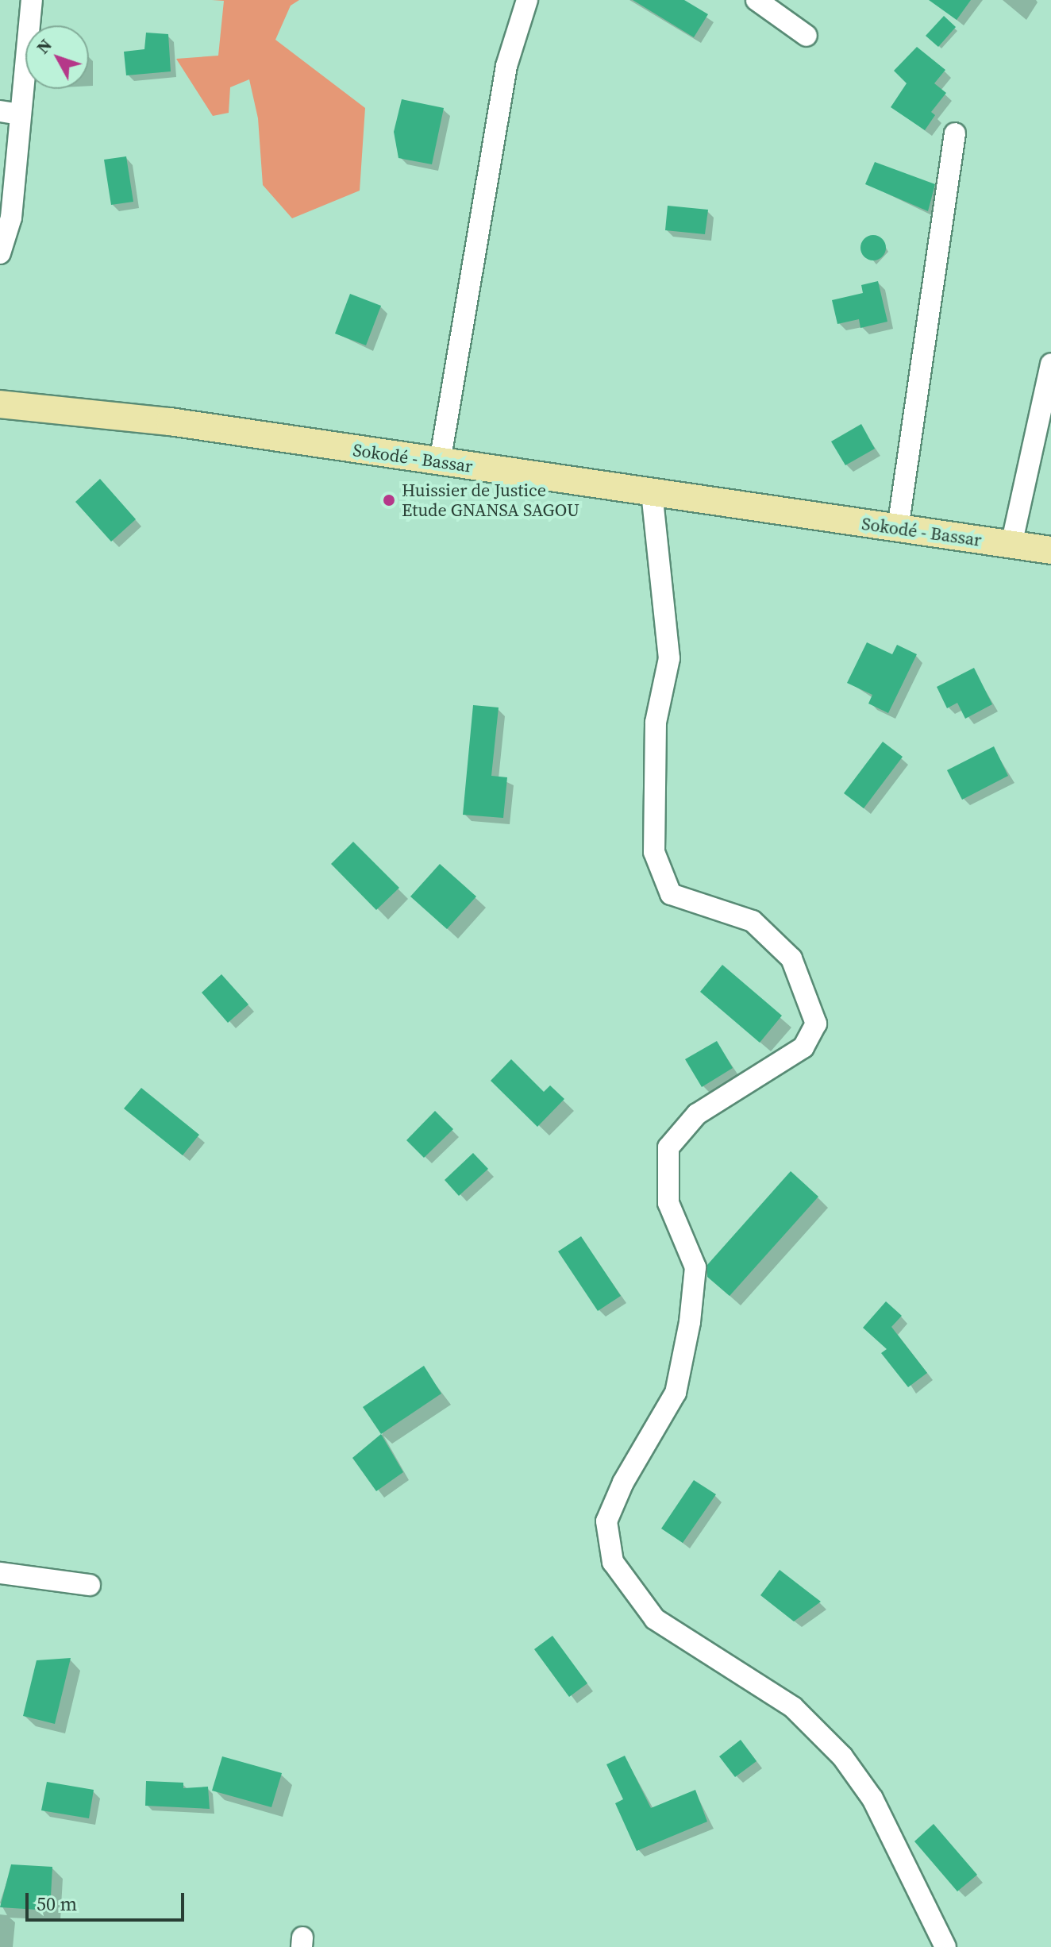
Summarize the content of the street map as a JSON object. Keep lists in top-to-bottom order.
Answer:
{
  "streets": {
    "main road": ["Sokodé - Bassar"]
  },
  "places": ["Huissier de Justice Etude GNANSA SAGOU"],
  "scale_bar": "50 m",
  "north": "top left"
}
